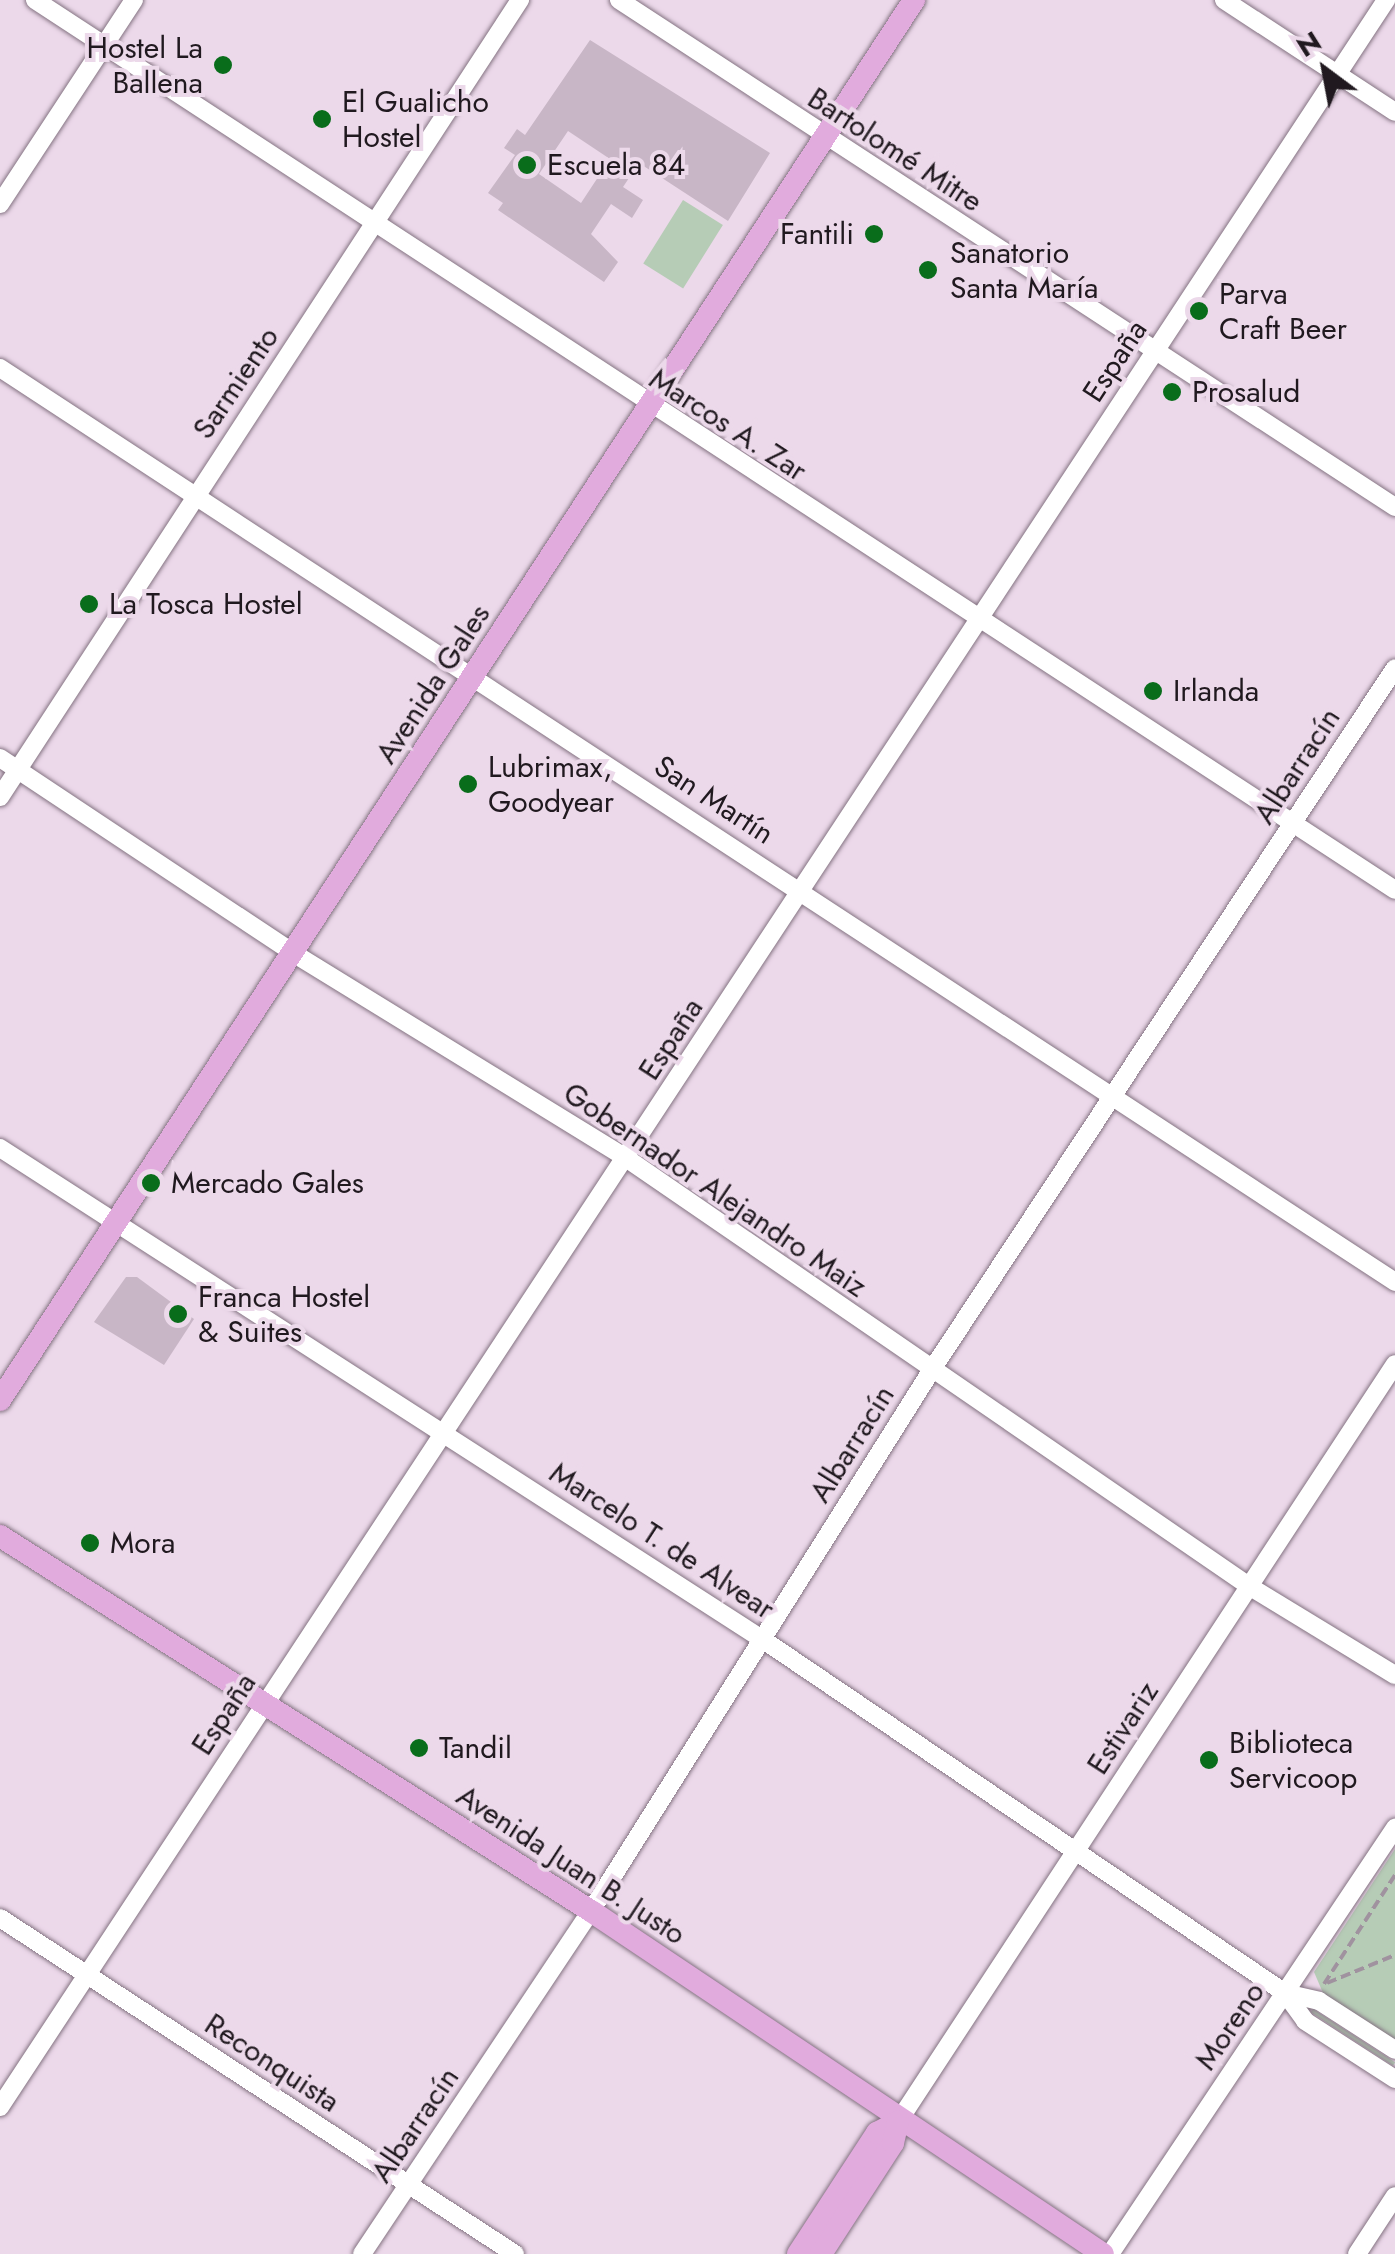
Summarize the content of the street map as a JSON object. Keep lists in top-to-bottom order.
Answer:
{
  "streets": {
    "main road": ["Avenida Gales", "Estivariz", "Avenida Juan B. Justo"],
    "street": [
      "Bartolomé Mitre",
      "España",
      "Sarmiento",
      "Marcos A. Zar",
      "Albarracín",
      "San Martín",
      "Gobernador Alejandro Maiz",
      "Marcelo T. de Alvear",
      "Moreno",
      "Reconquista"
    ]
  },
  "crossings": [
    ["Bartolomé Mitre", "España"],
    ["Bartolomé Mitre", "Avenida Gales"],
    ["España", "Marcos A. Zar"],
    ["España", "San Martín"],
    ["España", "Gobernador Alejandro Maiz"],
    ["España", "Marcelo T. de Alvear"],
    ["España", "Avenida Juan B. Justo"],
    ["España", "Reconquista"],
    ["Sarmiento", "Marcos A. Zar"],
    ["Sarmiento", "San Martín"],
    ["Sarmiento", "Gobernador Alejandro Maiz"],
    ["Marcos A. Zar", "Avenida Gales"],
    ["Marcos A. Zar", "Albarracín"],
    ["Avenida Gales", "San Martín"],
    ["Avenida Gales", "Gobernador Alejandro Maiz"],
    ["Avenida Gales", "Marcelo T. de Alvear"],
    ["Albarracín", "San Martín"],
    ["Albarracín", "Gobernador Alejandro Maiz"],
    ["Albarracín", "Marcelo T. de Alvear"],
    ["Albarracín", "Avenida Juan B. Justo"],
    ["Albarracín", "Reconquista"],
    ["Gobernador Alejandro Maiz", "Estivariz"],
    ["Marcelo T. de Alvear", "Estivariz"],
    ["Marcelo T. de Alvear", "Moreno"],
    ["Estivariz", "Avenida Juan B. Justo"]
  ],
  "places": [
    "Hostel La Ballena",
    "El Gualicho Hostel",
    "Escuela 84",
    "Fantili",
    "Sanatorio Santa María",
    "Parva Craft Beer",
    "Prosalud",
    "La Tosca Hostel",
    "Irlanda",
    "Lubrimax, Goodyear",
    "Mercado Gales",
    "Franca Hostel & Suites",
    "Mora",
    "Tandil",
    "Biblioteca Servicoop"
  ],
  "north": "top left"
}
